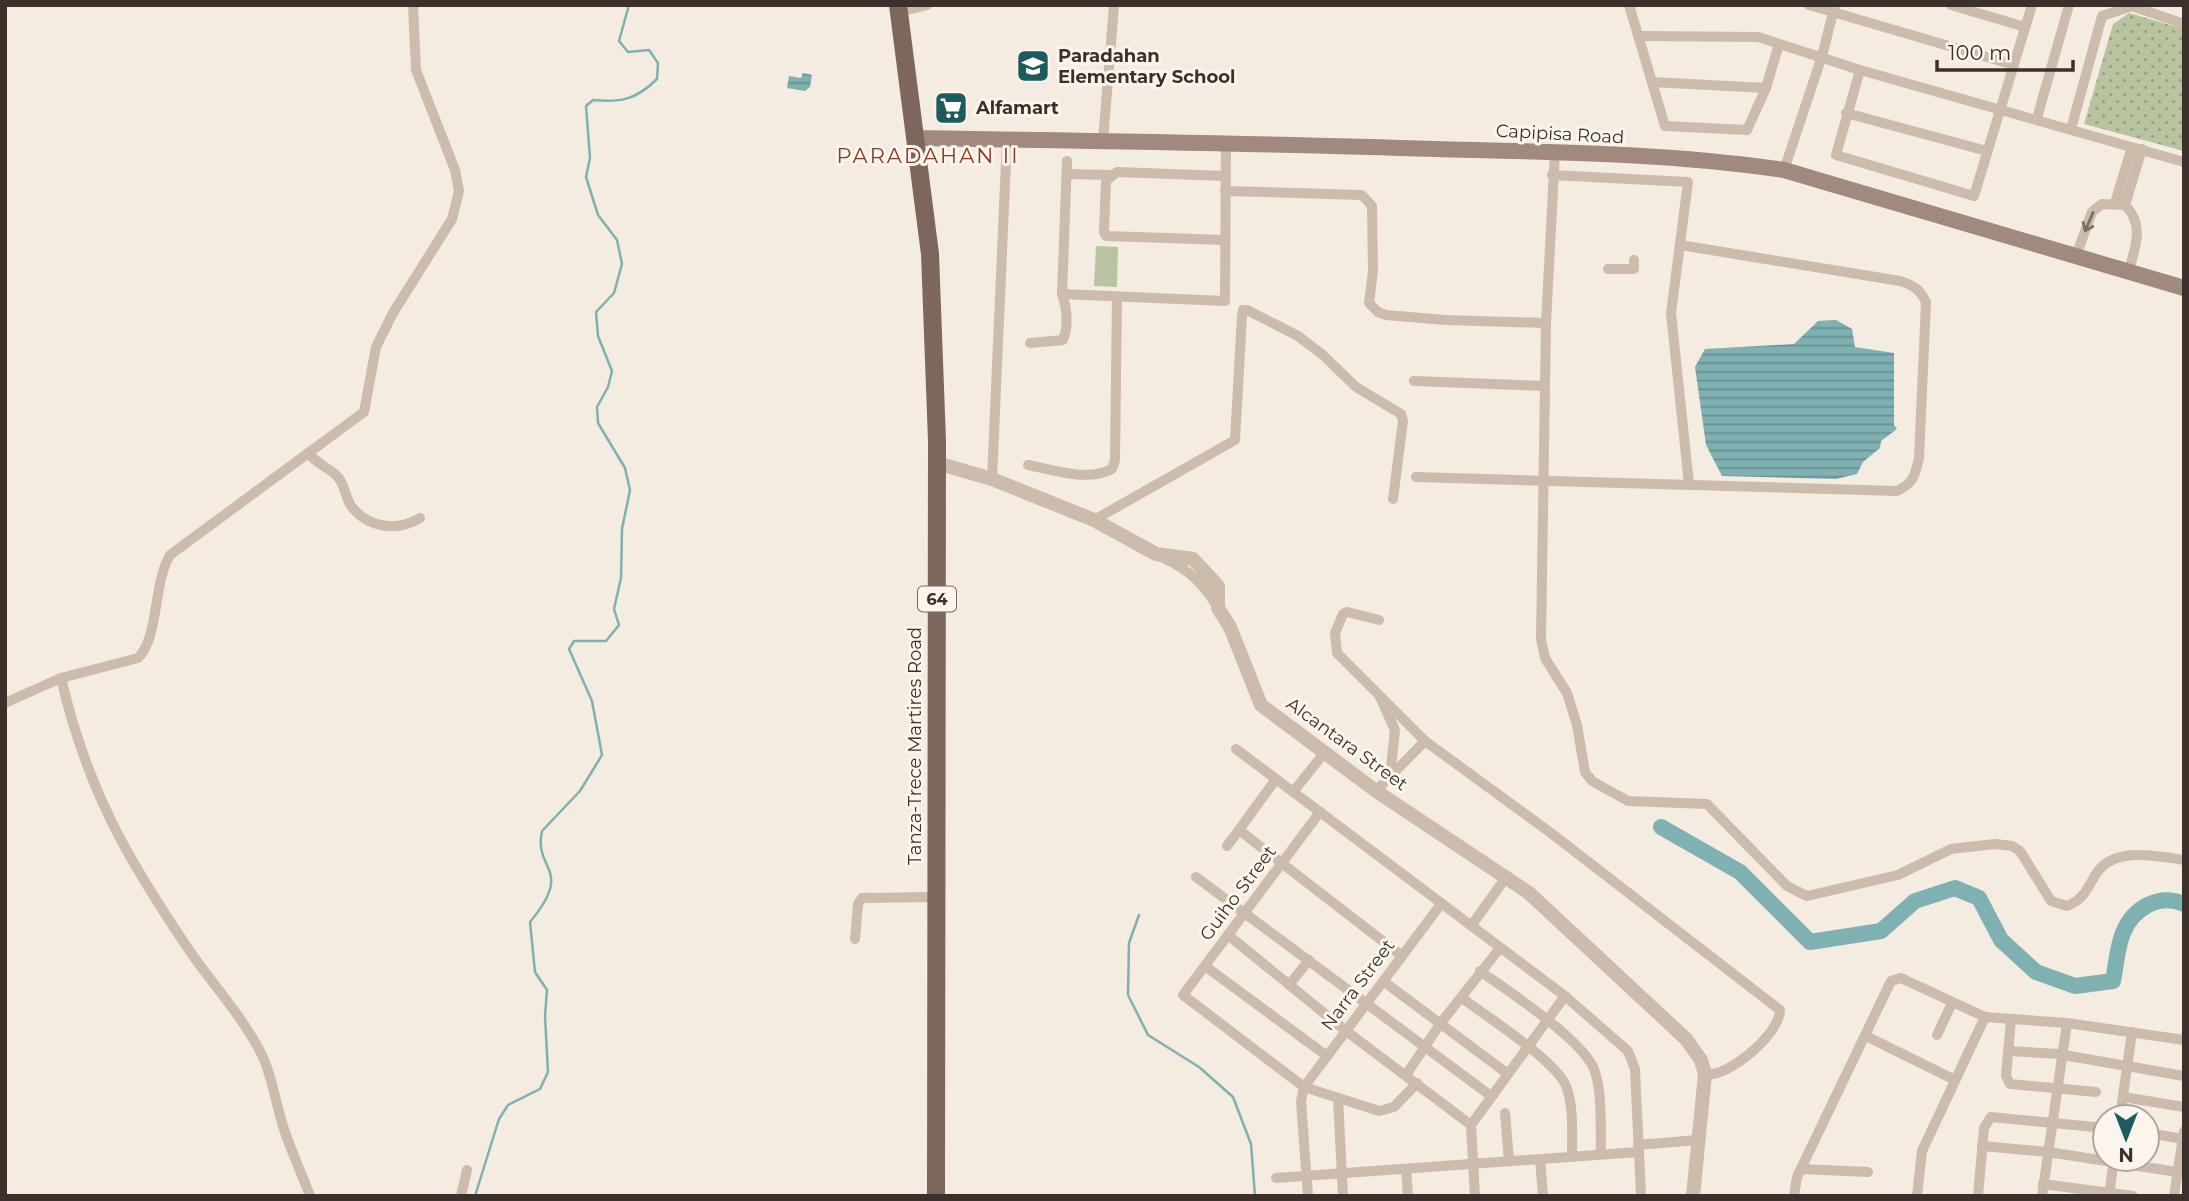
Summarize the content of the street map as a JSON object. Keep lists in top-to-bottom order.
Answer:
{
  "streets": {
    "main road": ["Capipisa Road", "64", "Tanza-Trece Martires Road"],
    "street": ["Alcantara Street", "Guiho Street", "Narra Street"]
  },
  "crossings": [
    ["Capipisa Road", "Tanza-Trece Martires Road"],
    ["Alcantara Street", "Tanza-Trece Martires Road"],
    ["Guiho Street", "Narra Street"]
  ],
  "districts": ["PARADAHAN II"],
  "places": {
    "school or university": ["Paradahan Elementary School"],
    "supermarket": ["Alfamart"]
  },
  "scale_bar": "100 m",
  "north": "bottom"
}
